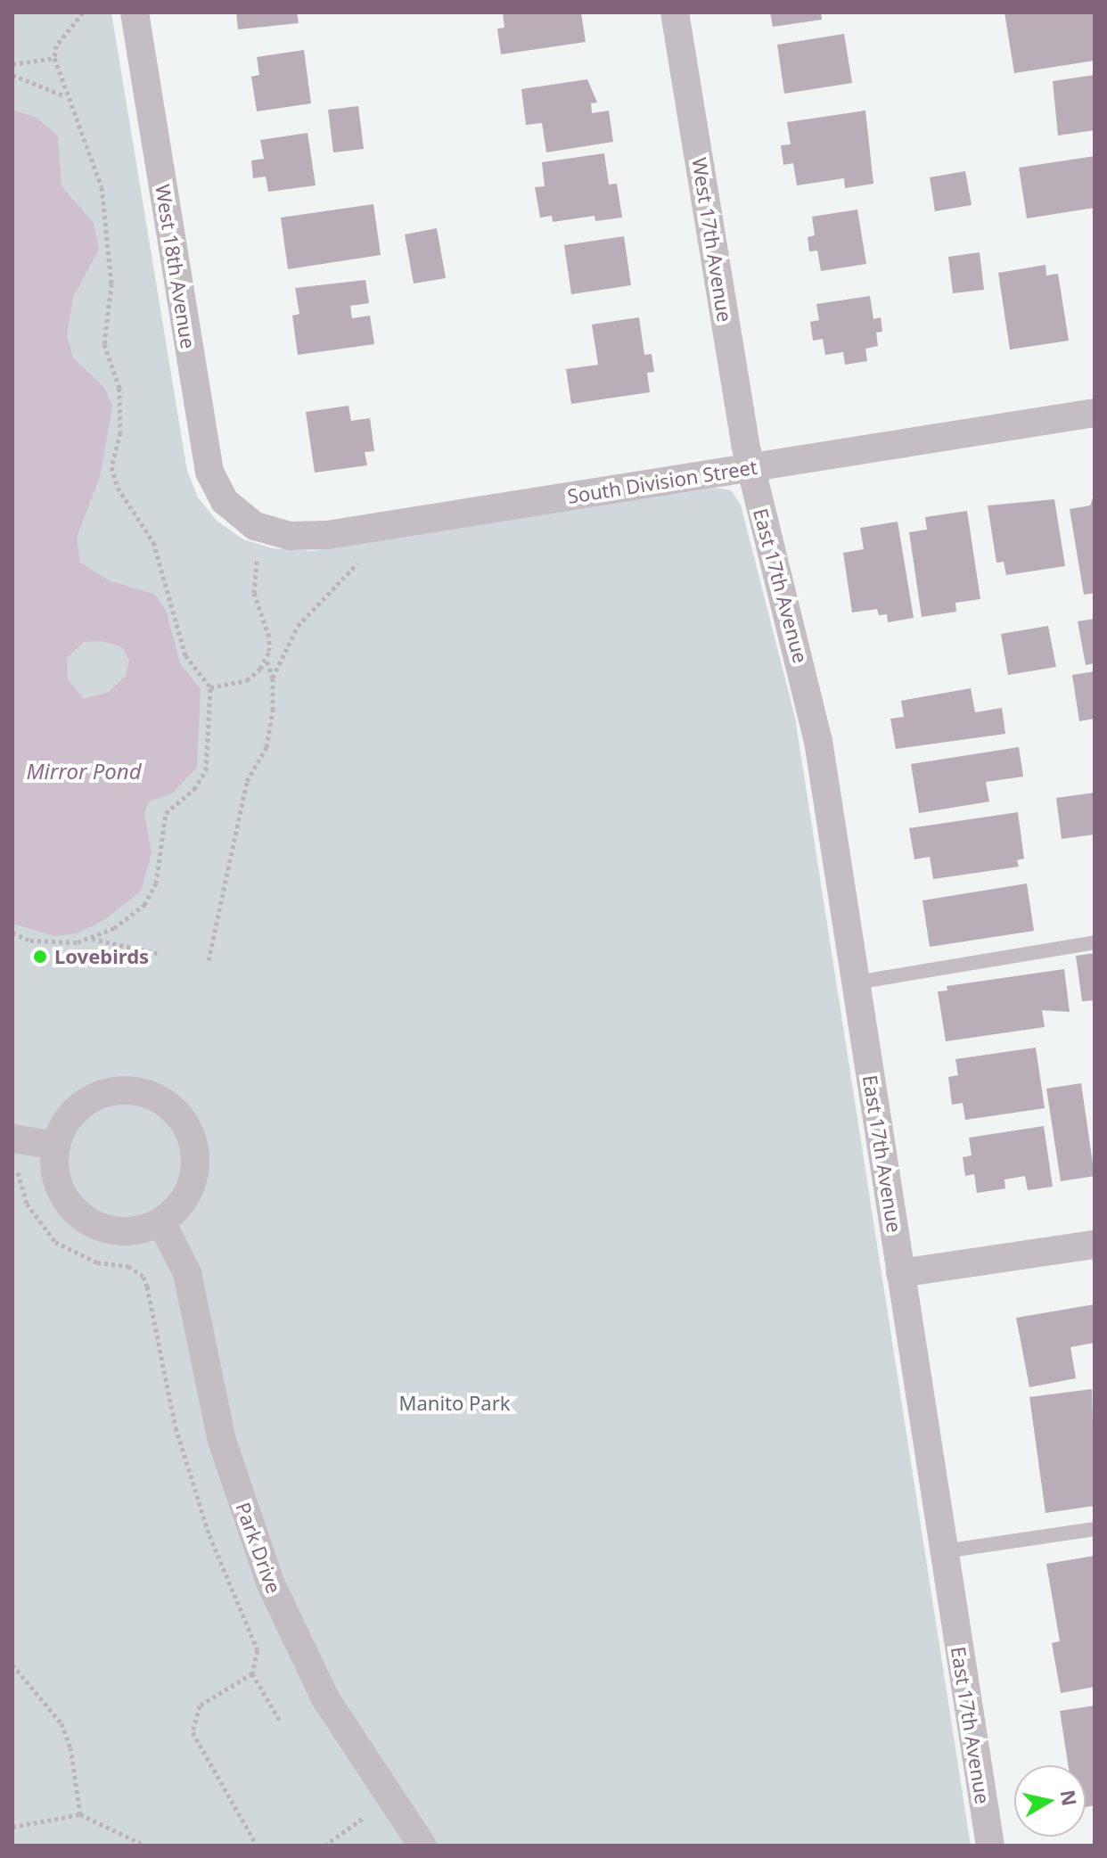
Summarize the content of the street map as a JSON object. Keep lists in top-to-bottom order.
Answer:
{
  "streets": {
    "street": [
      "West 17th Avenue",
      "West 18th Avenue",
      "South Division Street",
      "East 17th Avenue",
      "Park Drive"
    ]
  },
  "crossings": [
    ["West 17th Avenue", "South Division Street"],
    ["West 17th Avenue", "East 17th Avenue"],
    ["West 18th Avenue", "South Division Street"],
    ["South Division Street", "East 17th Avenue"]
  ],
  "water": ["Mirror Pond"],
  "parks": ["Manito Park"],
  "places": ["Lovebirds"],
  "north": "right"
}
